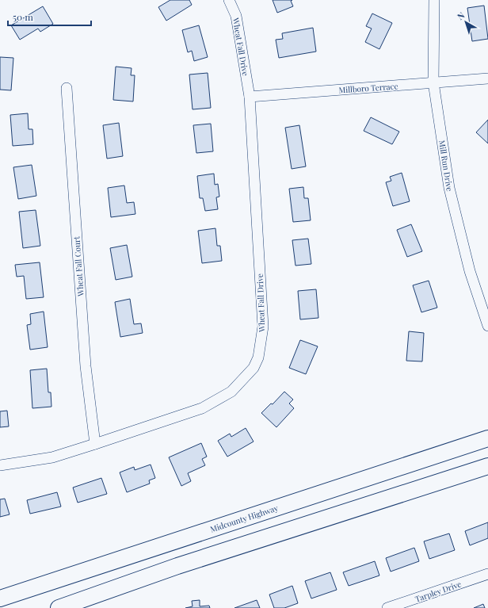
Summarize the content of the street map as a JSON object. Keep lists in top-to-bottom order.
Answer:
{
  "streets": {
    "main road": ["Midcounty Highway"],
    "street": [
      "Wheat Fall Drive",
      "Millboro Terrace",
      "Mill Run Drive",
      "Wheat Fall Court",
      "Tarpley Drive"
    ]
  },
  "crossings": [
    ["Wheat Fall Drive", "Millboro Terrace"],
    ["Wheat Fall Drive", "Wheat Fall Court"],
    ["Millboro Terrace", "Mill Run Drive"]
  ],
  "scale_bar": "50 m",
  "north": "top left"
}
